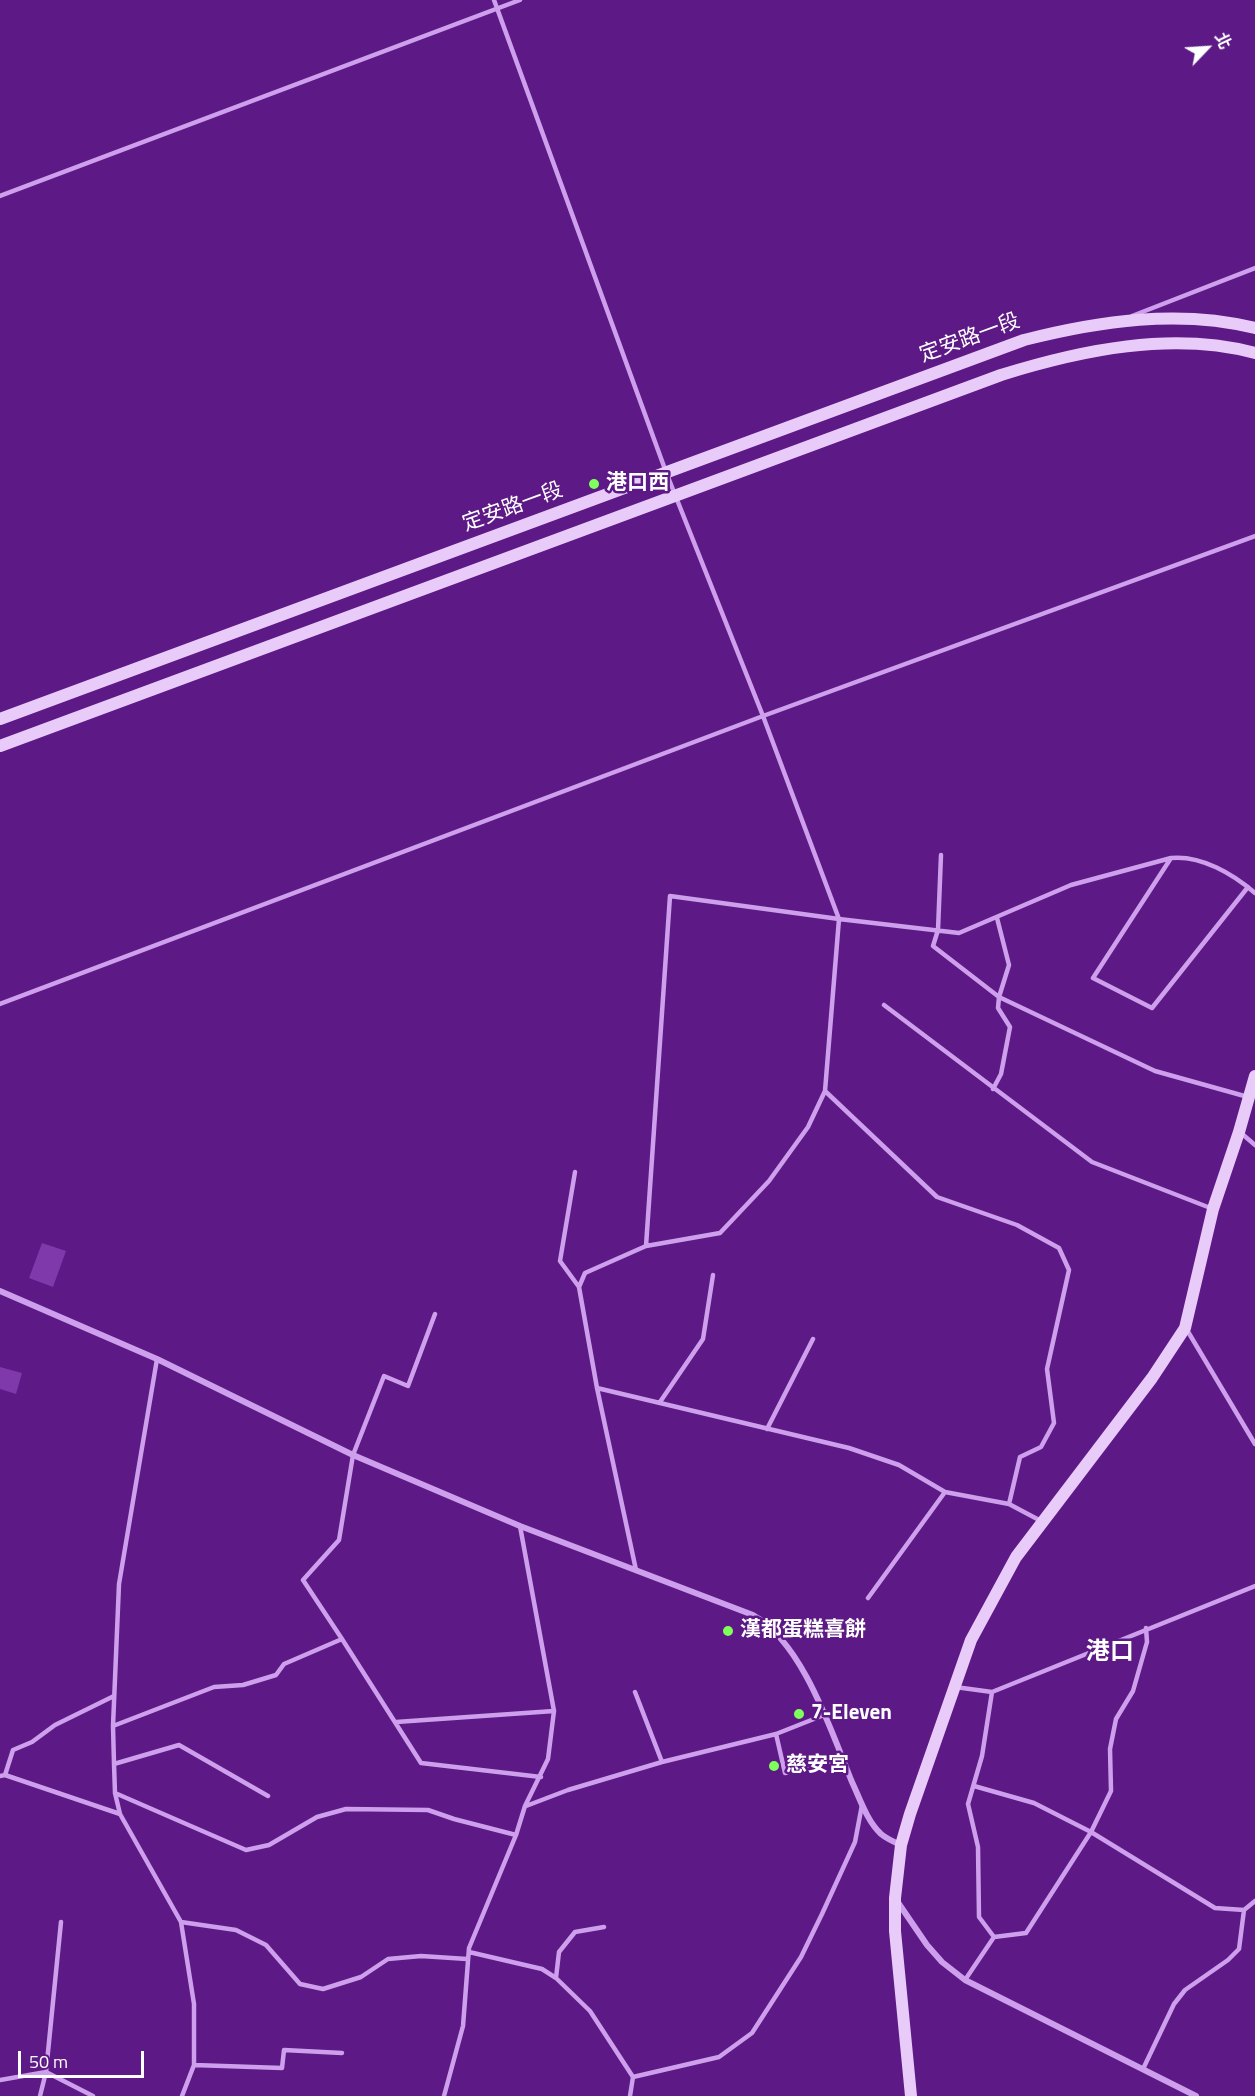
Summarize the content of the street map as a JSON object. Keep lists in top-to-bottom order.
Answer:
{
  "streets": {
    "main road": ["定安路一段"]
  },
  "districts": ["港口"],
  "places": [
    "港口西",
    "漢都蛋糕喜餅",
    "7-Eleven",
    "慈安宮"
  ],
  "scale_bar": "50 m",
  "north": "top right"
}
